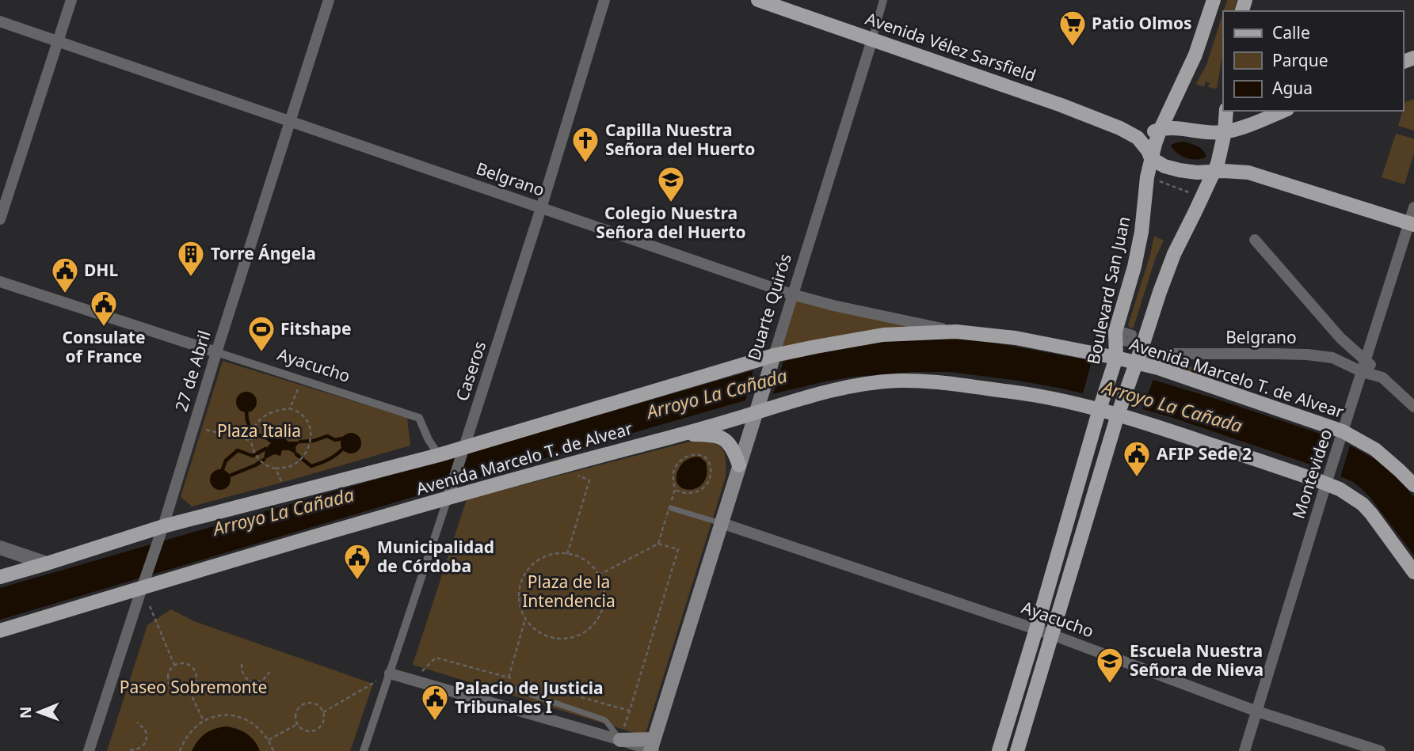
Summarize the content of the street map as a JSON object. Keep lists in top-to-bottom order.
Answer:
{
  "streets": {
    "main road": [
      "Avenida Vélez Sarsfield",
      "Boulevard San Juan",
      "Duarte Quirós",
      "Avenida Marcelo T. de Alvear"
    ],
    "street": [
      "Belgrano",
      "Ayacucho",
      "27 de Abril",
      "Caseros",
      "Montevideo"
    ]
  },
  "crossings": [
    ["Avenida Vélez Sarsfield", "Boulevard San Juan"],
    ["Avenida Vélez Sarsfield", "Duarte Quirós"],
    ["Belgrano", "Duarte Quirós"],
    ["Belgrano", "27 de Abril"],
    ["Belgrano", "Caseros"],
    ["Belgrano", "Avenida Marcelo T. de Alvear"],
    ["Belgrano", "Montevideo"],
    ["Boulevard San Juan", "Ayacucho"],
    ["Boulevard San Juan", "Avenida Marcelo T. de Alvear"],
    ["Duarte Quirós", "Ayacucho"],
    ["Duarte Quirós", "Avenida Marcelo T. de Alvear"],
    ["Ayacucho", "27 de Abril"],
    ["Ayacucho", "Avenida Marcelo T. de Alvear"],
    ["Ayacucho", "Montevideo"],
    ["27 de Abril", "Avenida Marcelo T. de Alvear"],
    ["Caseros", "Avenida Marcelo T. de Alvear"],
    ["Avenida Marcelo T. de Alvear", "Montevideo"]
  ],
  "water": ["Arroyo La Cañada"],
  "parks": ["Plaza Italia", "Plaza de la Intendencia", "Paseo Sobremonte"],
  "places": {
    "supermarket": ["Patio Olmos"],
    "church": ["Capilla Nuestra Señora del Huerto"],
    "school or university": ["Colegio Nuestra Señora del Huerto", "Escuela Nuestra Señora de Nieva"],
    "building": ["Torre Ángela"],
    "public building": [
      "DHL",
      "Consulate of France",
      "AFIP Sede 2",
      "Municipalidad de Córdoba",
      "Palacio de Justicia Tribunales I"
    ],
    "sports": ["Fitshape"]
  },
  "legend": ["Calle", "Parque", "Agua"],
  "north": "left"
}
